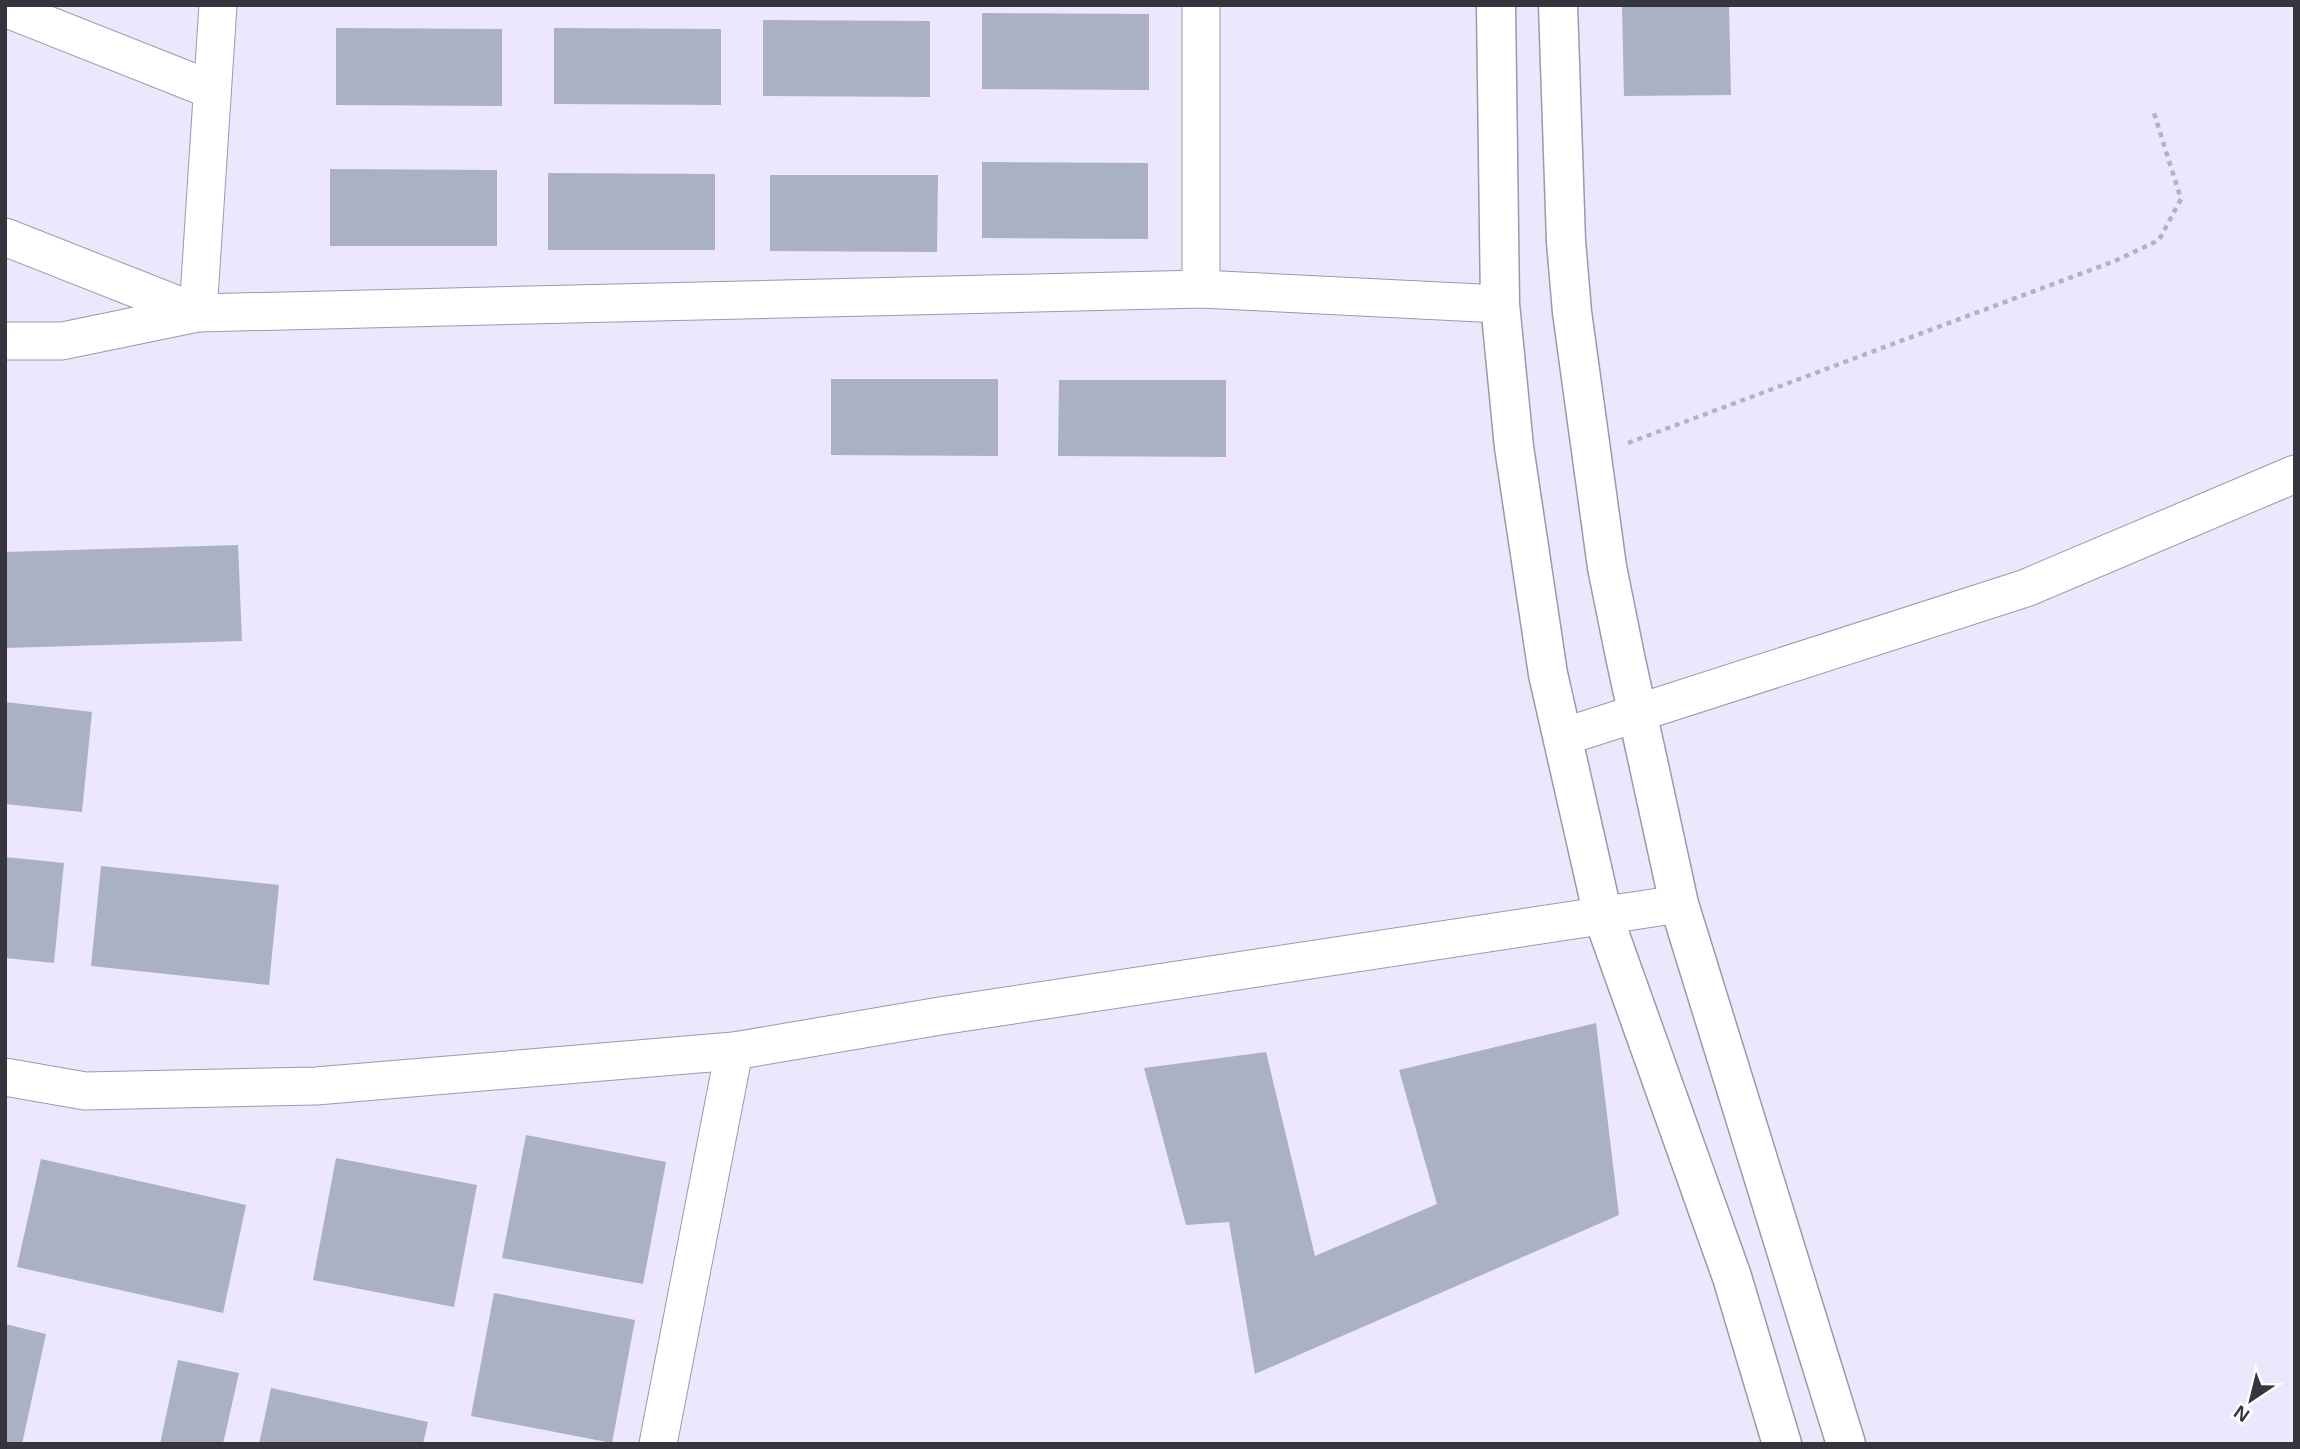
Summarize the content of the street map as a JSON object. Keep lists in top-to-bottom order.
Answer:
{
  "north": "bottom left"
}
